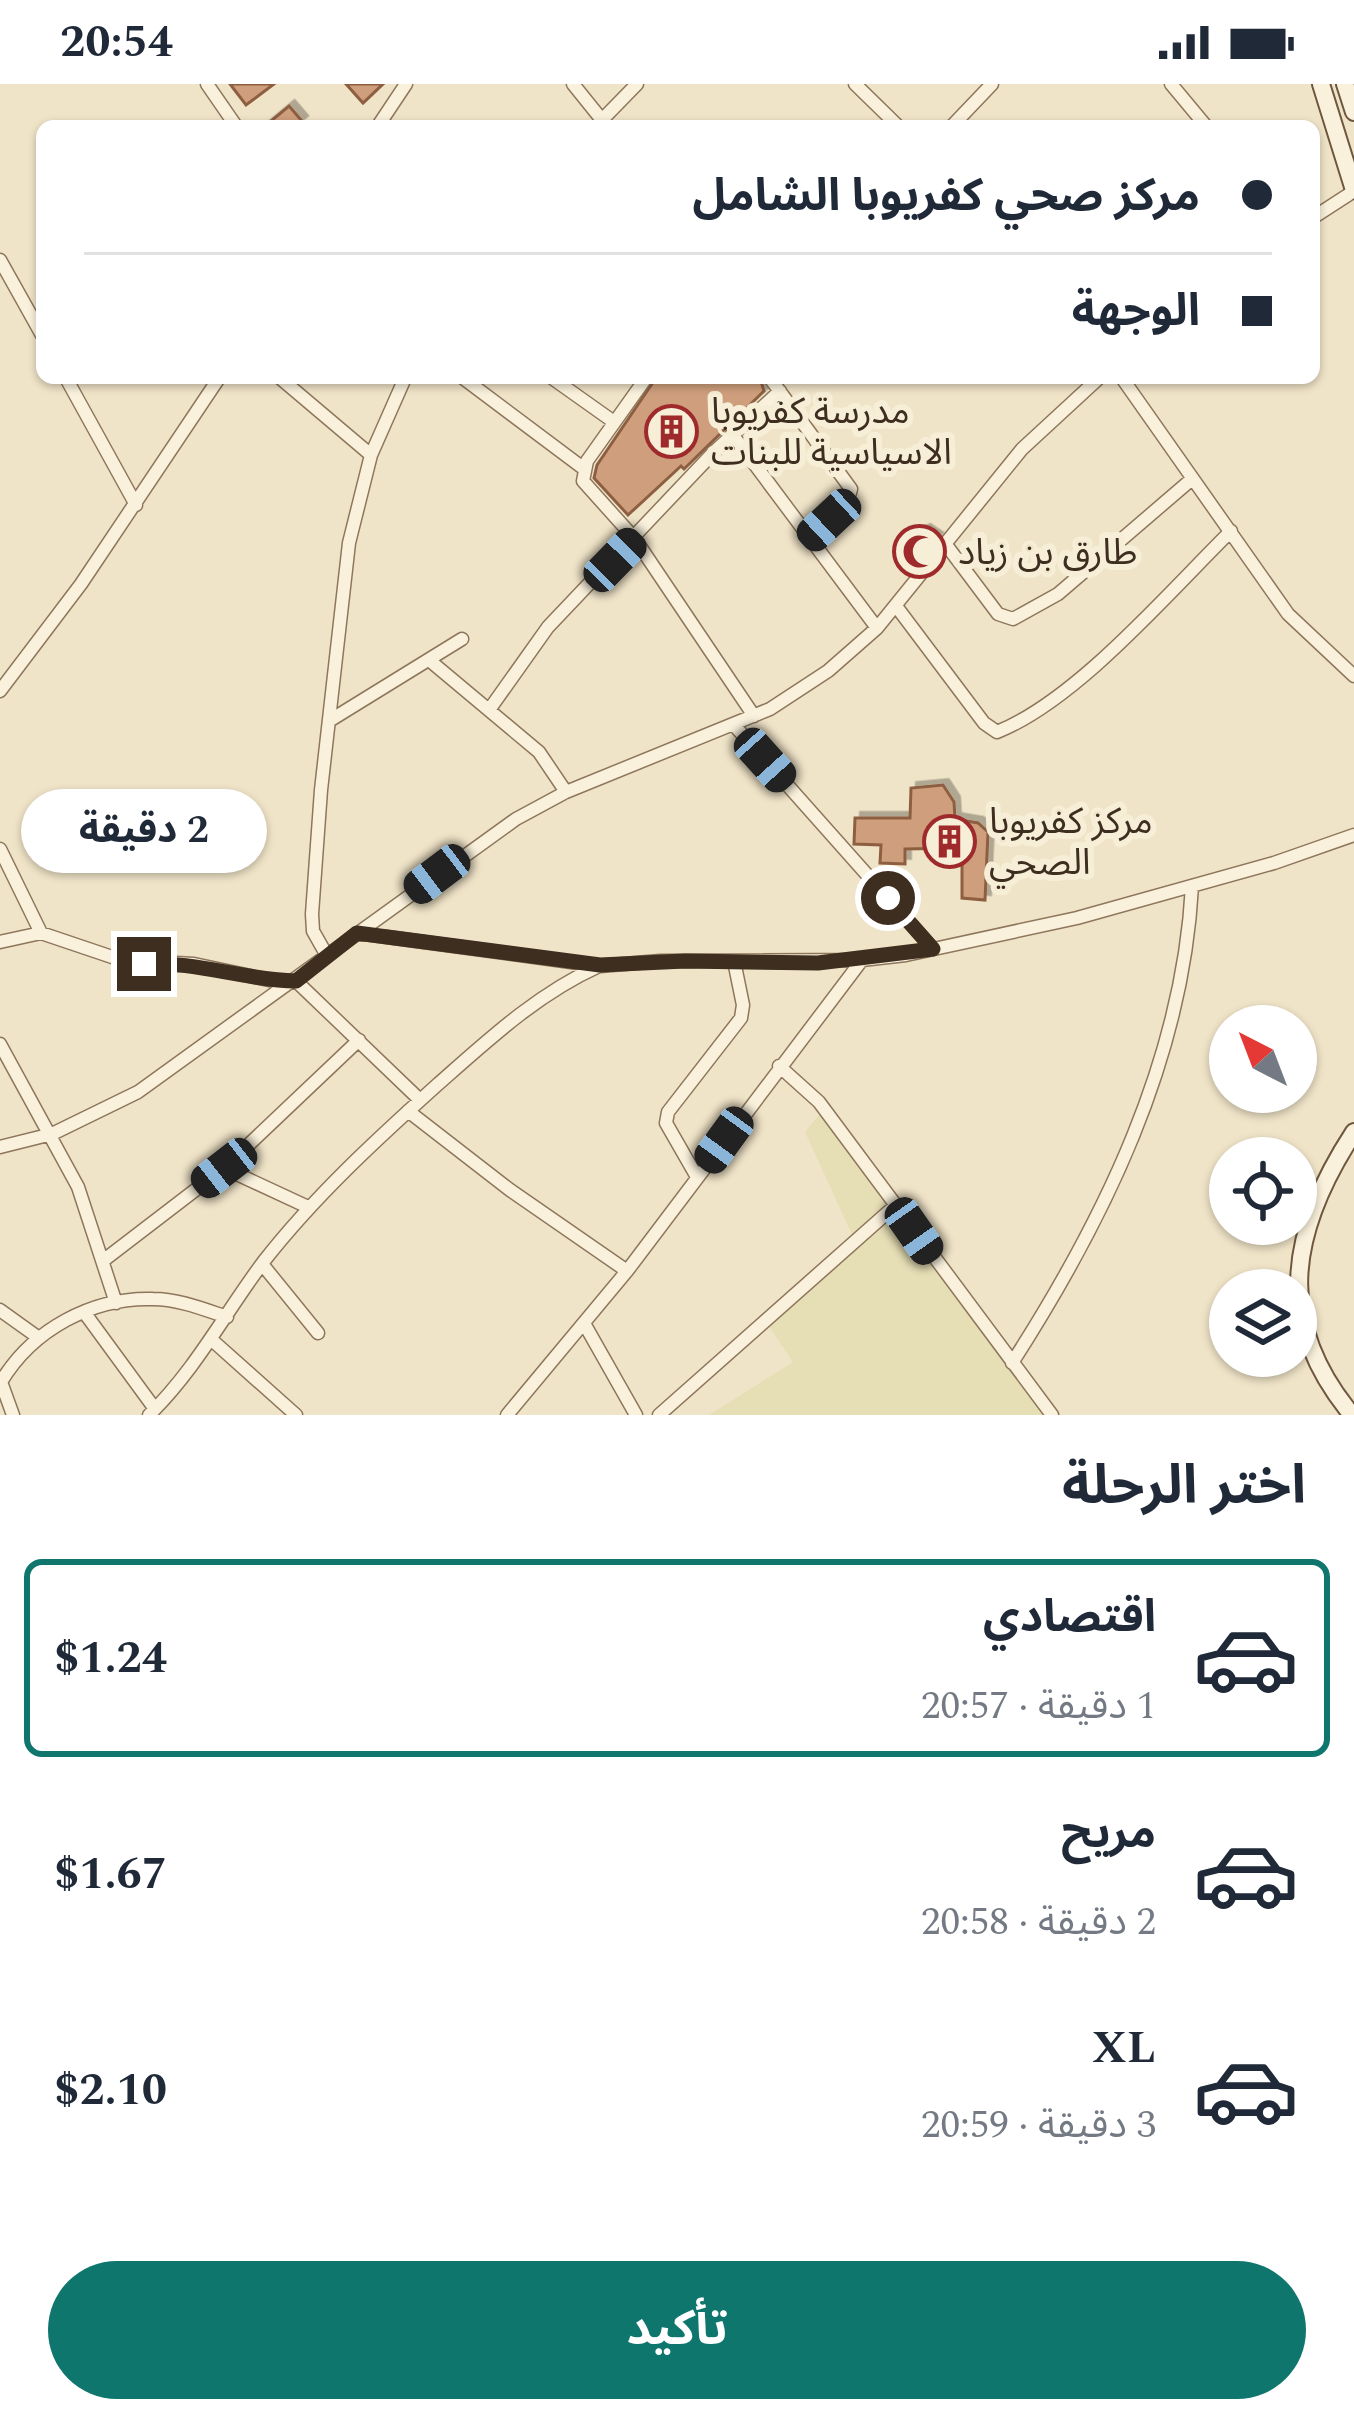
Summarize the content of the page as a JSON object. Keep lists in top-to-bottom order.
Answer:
{
  "places": {
    "building": ["مدرسة كفريوبا الاسياسية للبنات", "مركز كفريوبا الصحي"],
    "mosque": ["طارق بن زياد"]
  },
  "north": "top left",
  "page": {
    "status": "20:54",
    "banner": ["مركز صحي كفريوبا الشامل", "الوجهة"],
    "bubble": "2 دقيقة",
    "heading": "اختر الرحلة",
    "list": [
      {
        "name": "اقتصادي",
        "note": "1 دقيقة · 20:57",
        "value": "$1.24"
      },
      {
        "name": "مريح",
        "note": "2 دقيقة · 20:58",
        "value": "$1.67"
      },
      {
        "name": "XL",
        "note": "3 دقيقة · 20:59",
        "value": "$2.10"
      }
    ],
    "buttons": "تأكيد"
  }
}
